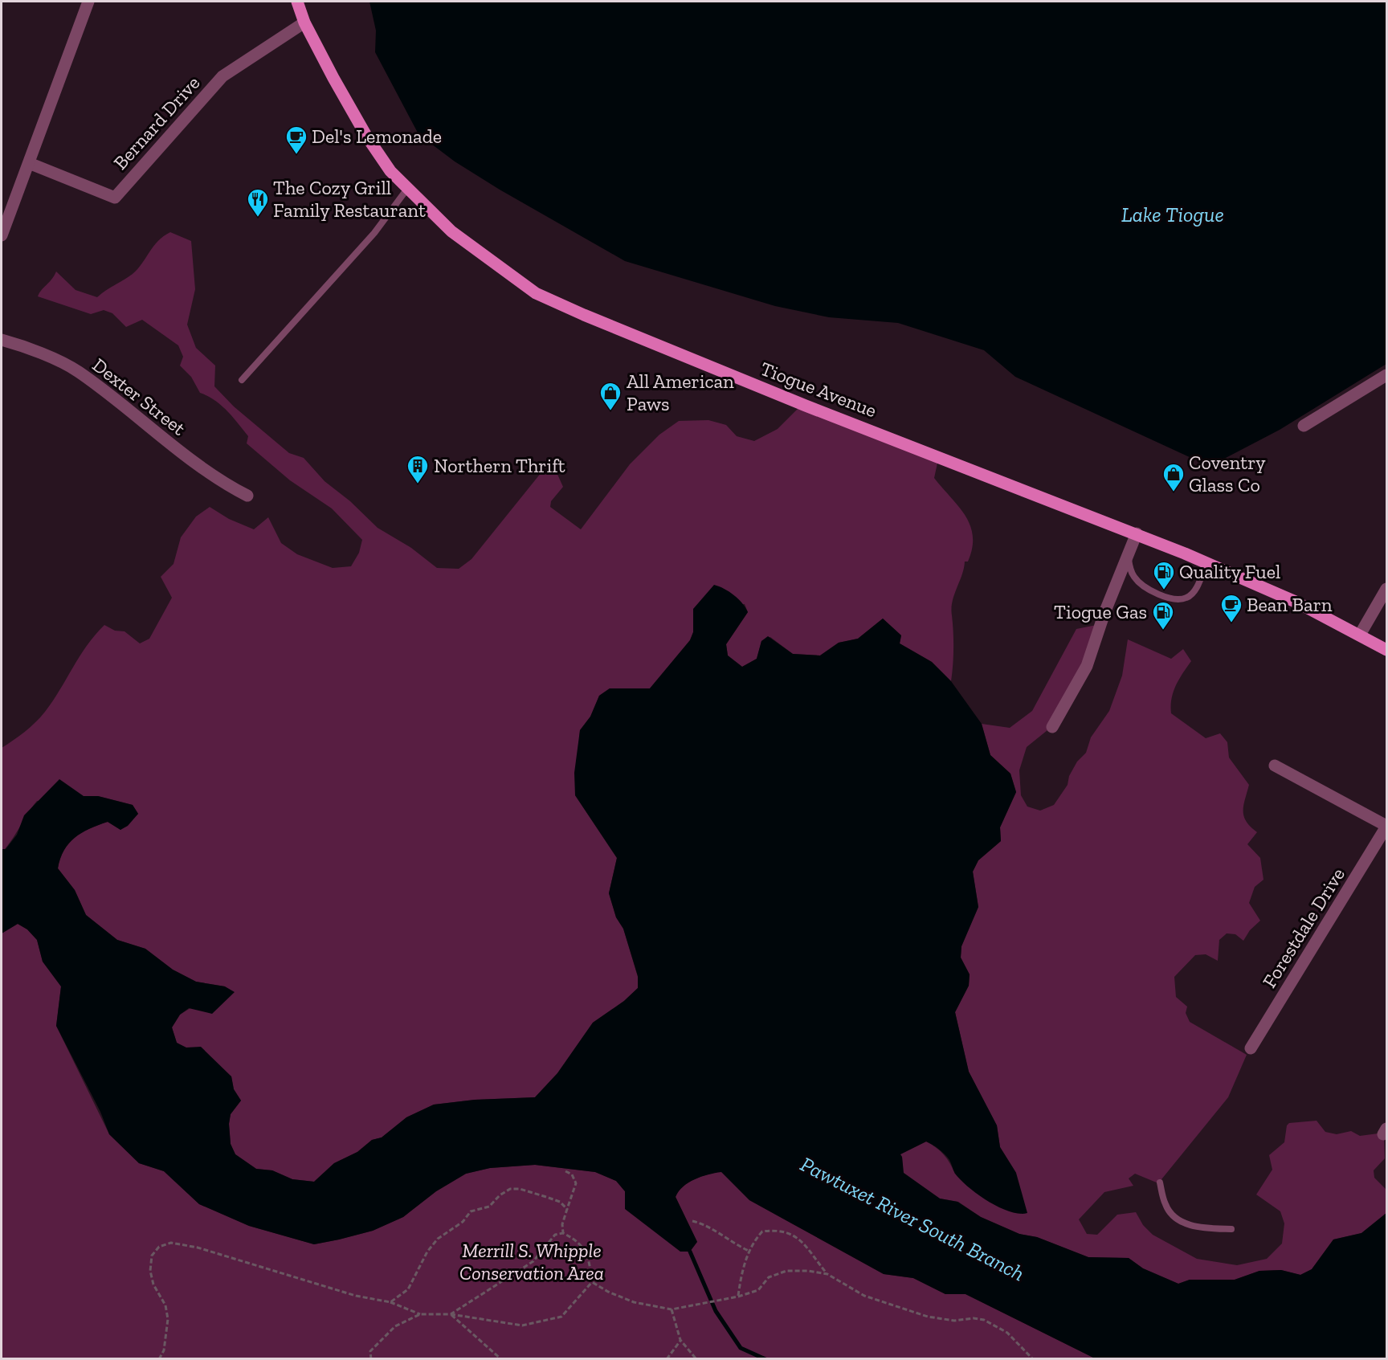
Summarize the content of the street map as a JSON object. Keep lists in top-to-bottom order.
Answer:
{
  "streets": {
    "main road": ["Tiogue Avenue"],
    "street": ["Bernard Drive", "Dexter Street", "Forestdale Drive"]
  },
  "crossings": [
    ["Bernard Drive", "Tiogue Avenue"]
  ],
  "water": ["Lake Tiogue", "Pawtuxet River South Branch"],
  "parks": ["Merrill S. Whipple Conservation Area"],
  "places": {
    "cafe": ["Del's Lemonade", "Bean Barn"],
    "restaurant": ["The Cozy Grill Family Restaurant"],
    "shop": ["All American Paws", "Coventry Glass Co"],
    "building": ["Northern Thrift"],
    "fuel station": ["Quality Fuel", "Tiogue Gas"]
  }
}
